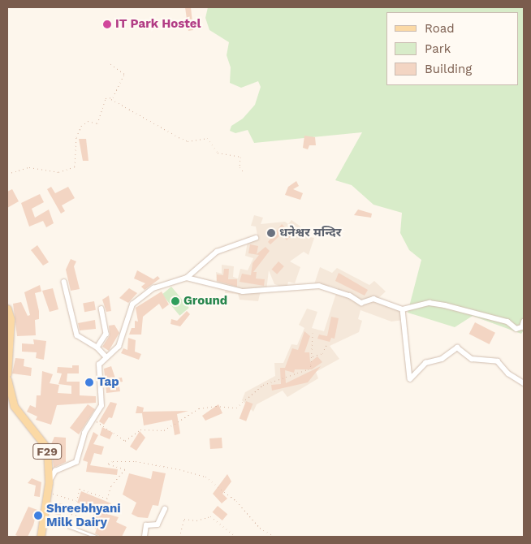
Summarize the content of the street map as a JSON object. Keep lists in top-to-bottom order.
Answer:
{
  "streets": {
    "main road": ["F29"]
  },
  "places": [
    "IT Park Hostel",
    "धनेश्वर मन्दिर",
    "Ground",
    "Tap",
    "Shreebhyani Milk Dairy"
  ],
  "legend": ["Road", "Park", "Building"]
}
